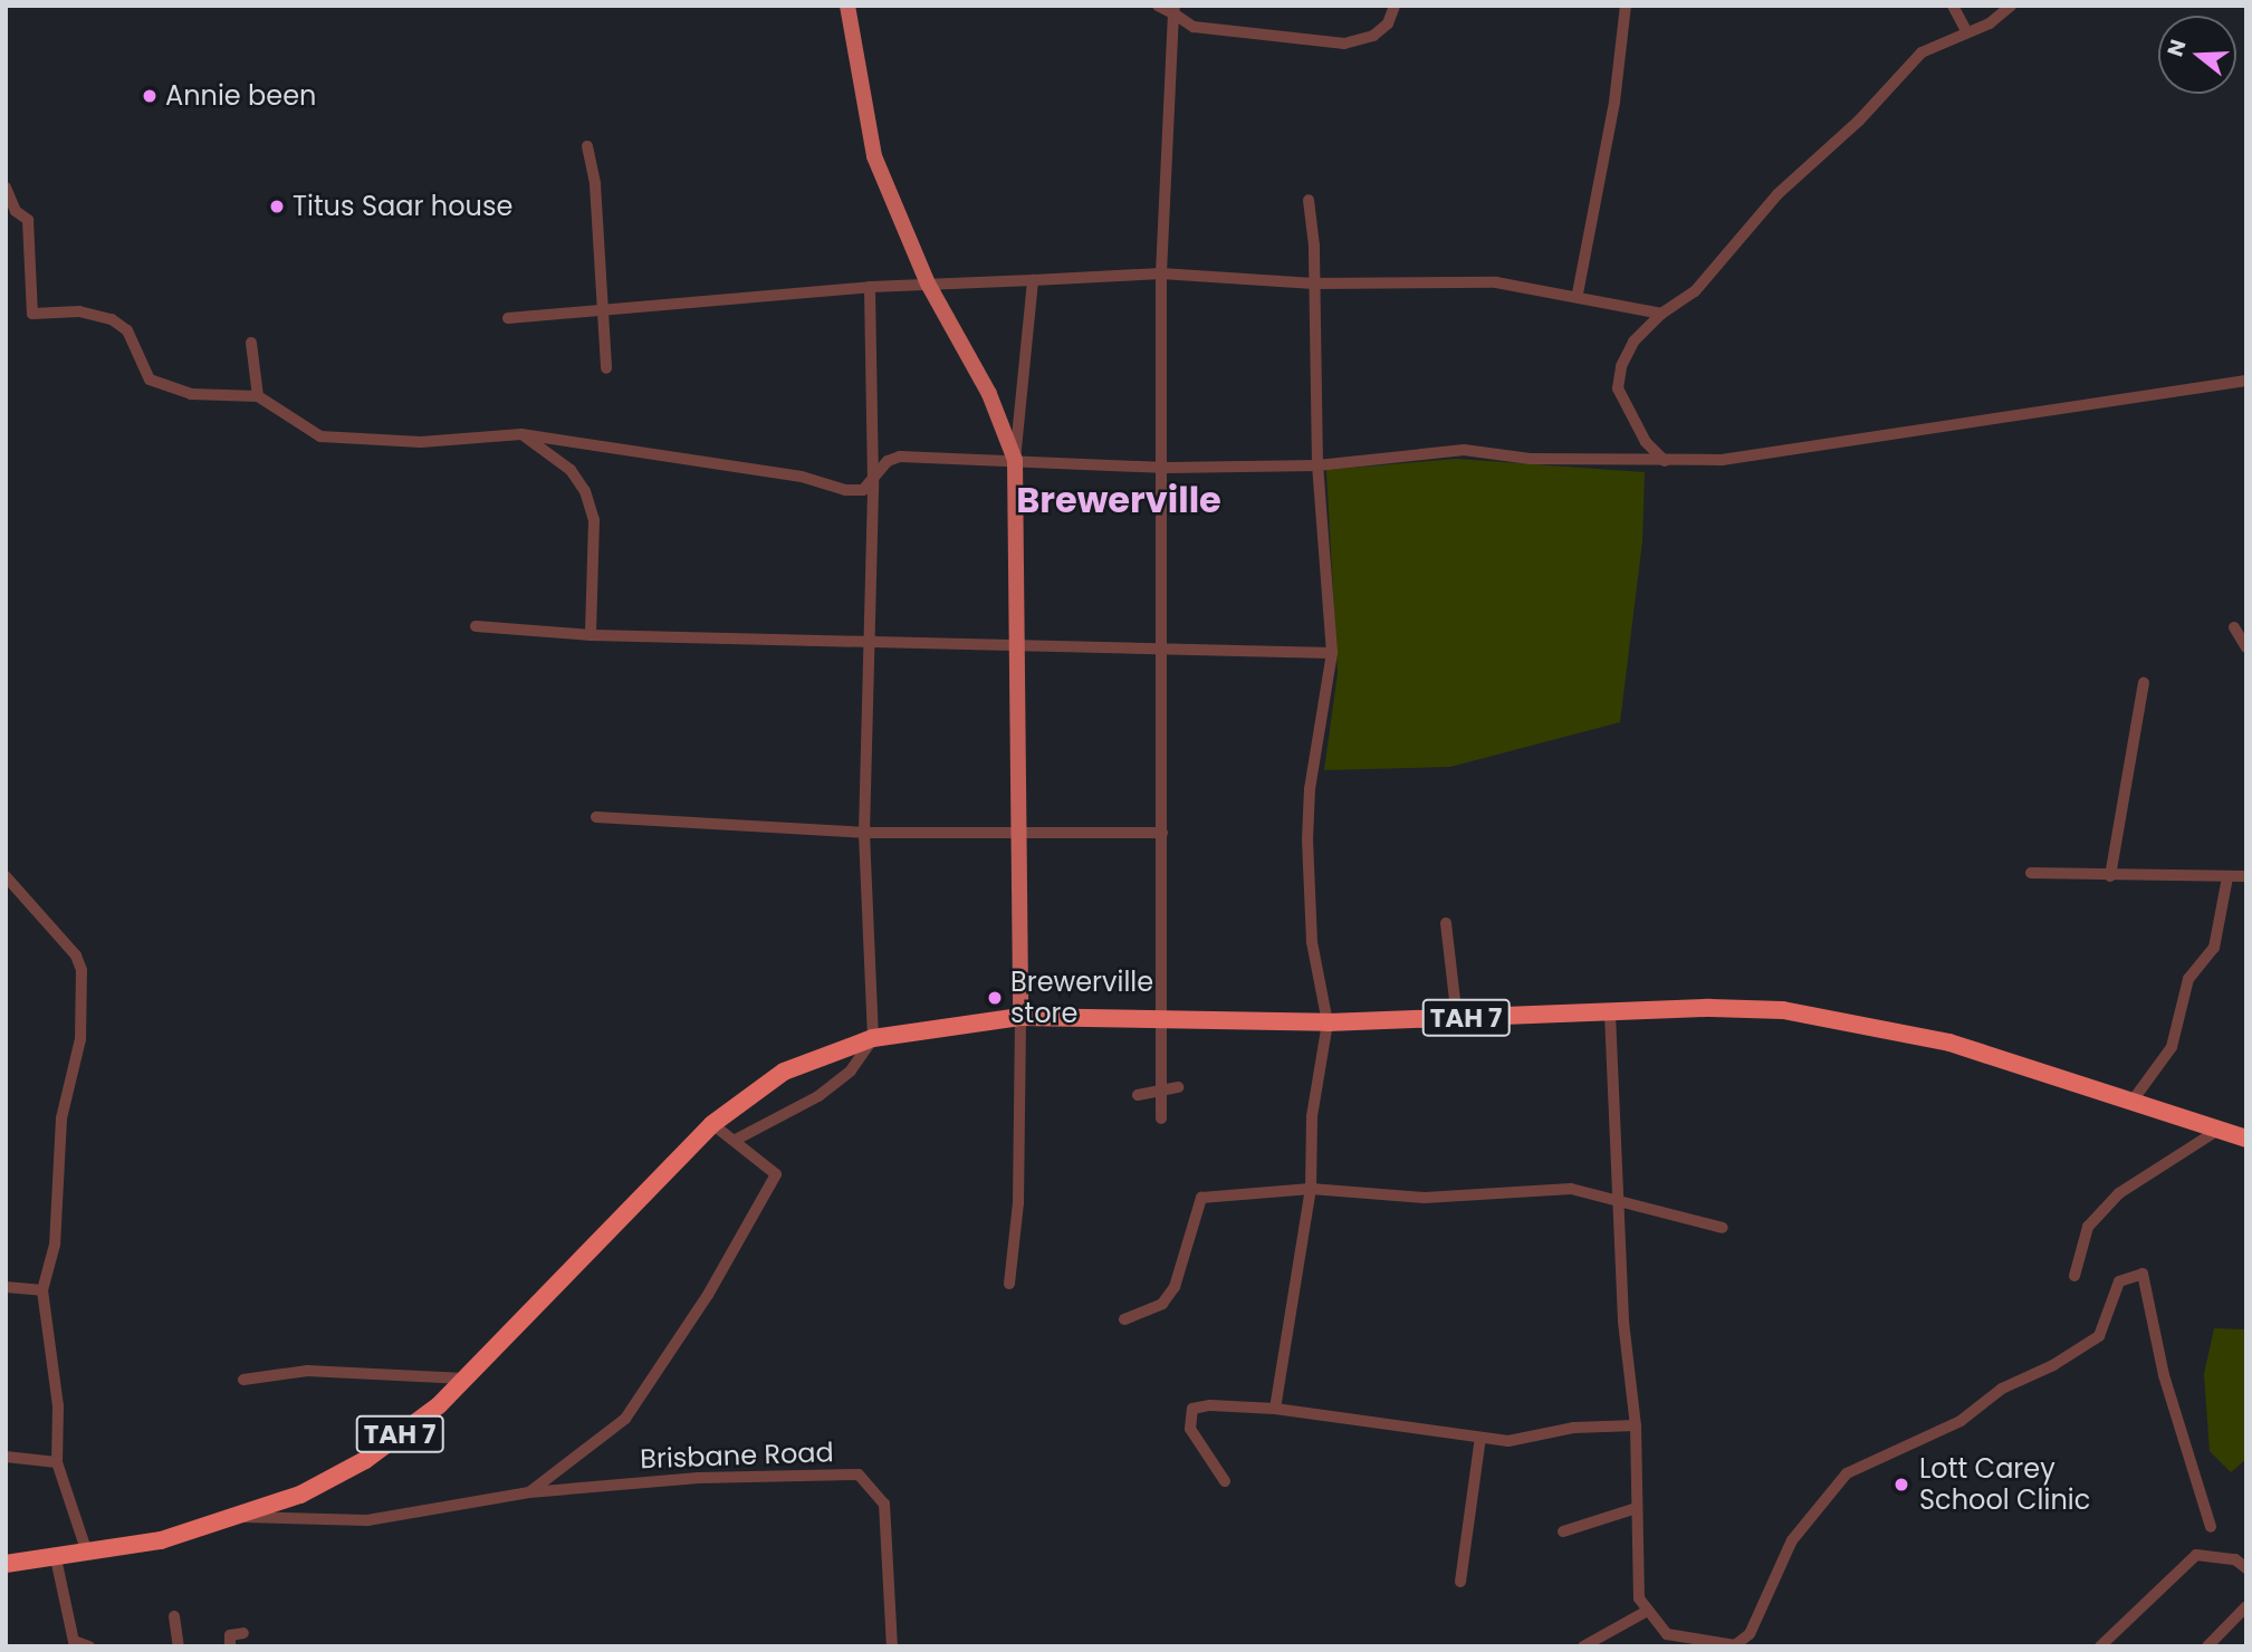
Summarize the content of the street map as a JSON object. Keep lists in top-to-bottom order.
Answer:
{
  "streets": {
    "highway": ["TAH 7"],
    "street": ["Brisbane Road"]
  },
  "districts": ["Brewerville"],
  "places": [
    "Annie been",
    "Titus Saar house",
    "Brewerville store",
    "Lott Carey School Clinic"
  ],
  "north": "left"
}
